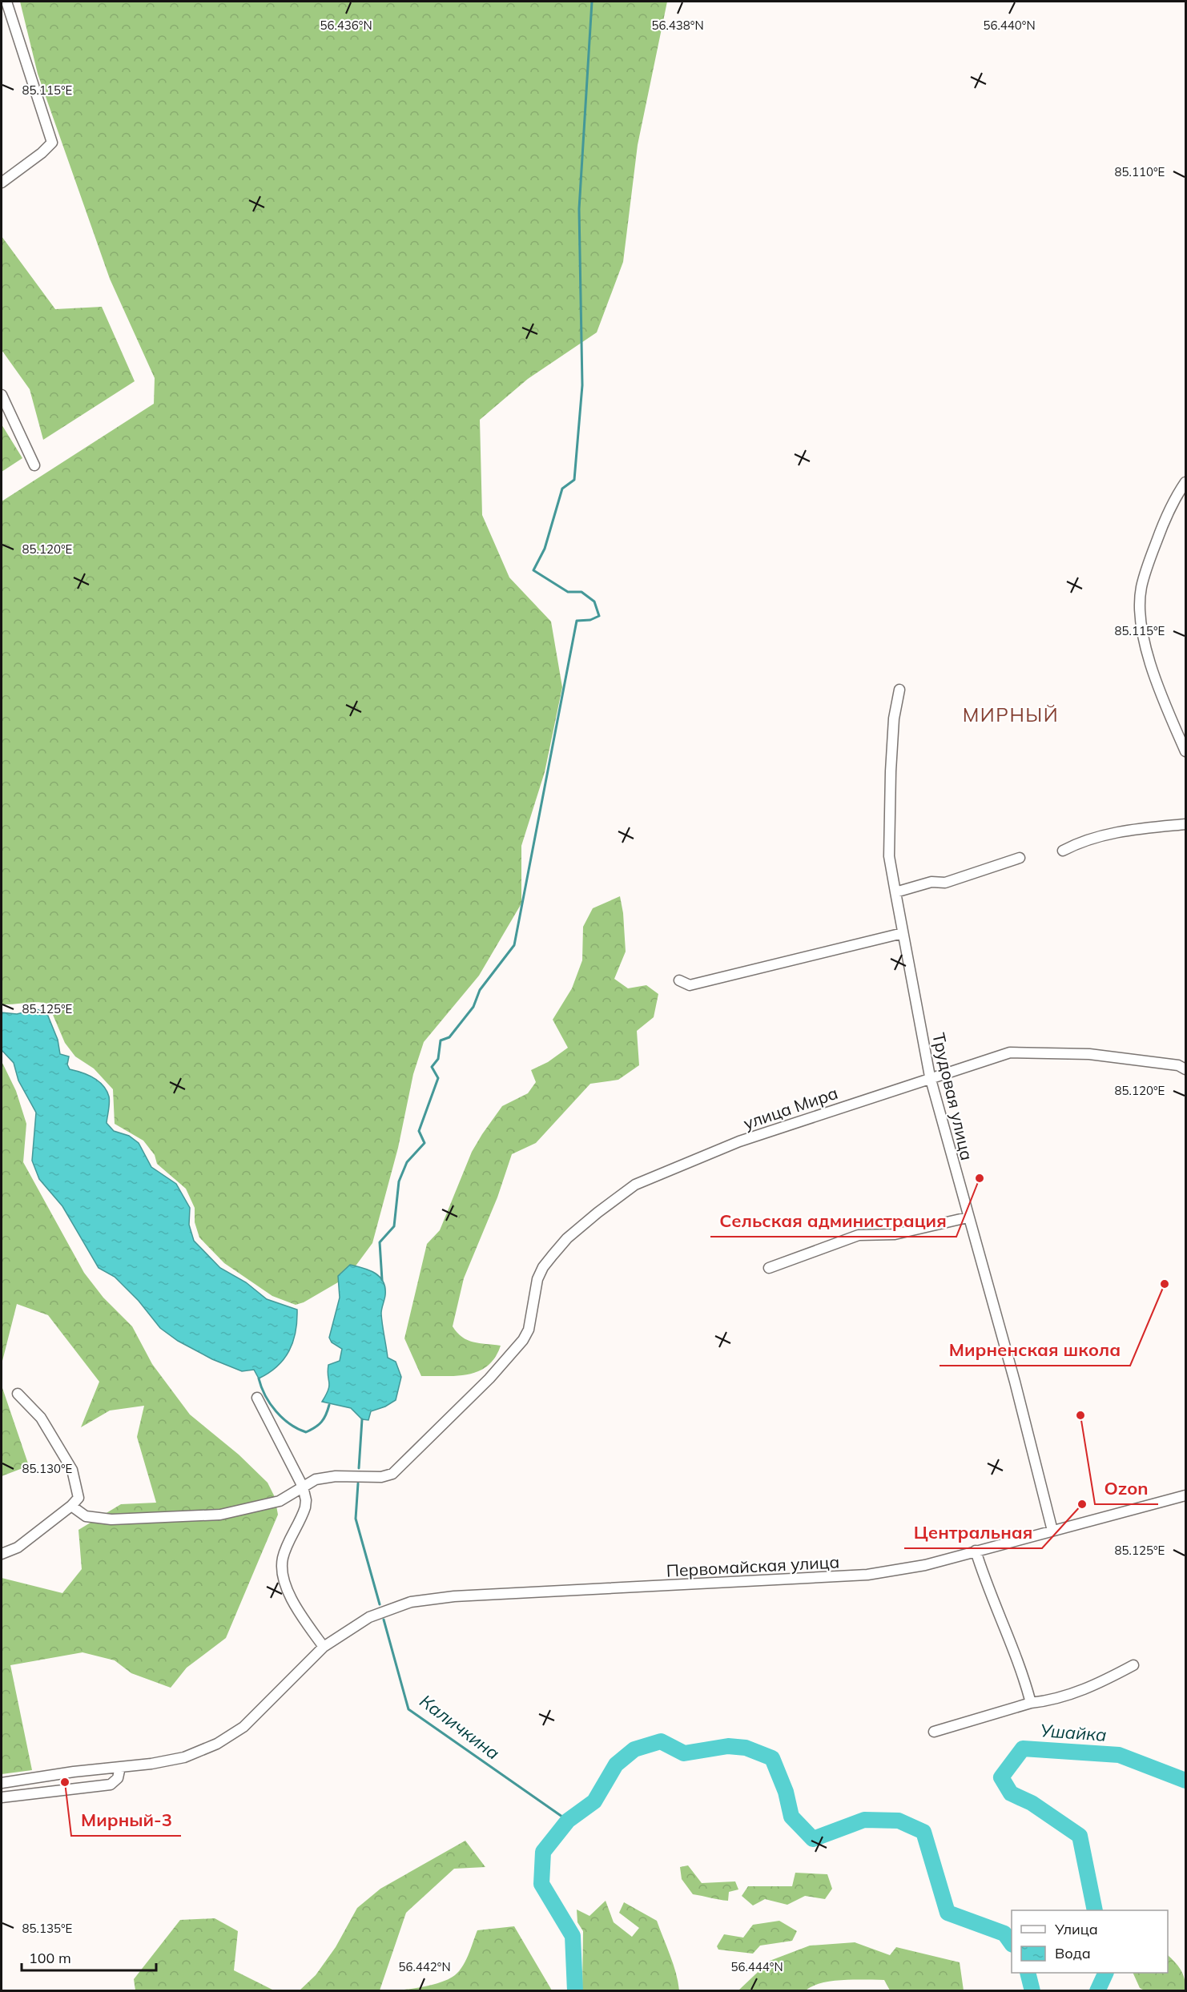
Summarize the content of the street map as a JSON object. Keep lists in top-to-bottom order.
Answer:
{
  "streets": {
    "street": ["Трудовая улица", "улица Мира", "Первомайская улица"]
  },
  "crossings": [
    ["Трудовая улица", "улица Мира"],
    ["Трудовая улица", "Первомайская улица"]
  ],
  "districts": ["МИРНЫЙ"],
  "water": ["Каличкина", "Ушайка"],
  "places": [
    "Сельская администрация",
    "Мирненская школа",
    "Ozon",
    "Центральная",
    "Мирный-3"
  ],
  "legend": ["Улица", "Вода"],
  "scale_bar": "100 m",
  "coordinates": [
    "56.436°N",
    "56.438°N",
    "56.440°N",
    "85.115°E",
    "85.110°E",
    "85.120°E",
    "85.125°E",
    "85.130°E",
    "85.135°E",
    "56.442°N",
    "56.444°N"
  ]
}
